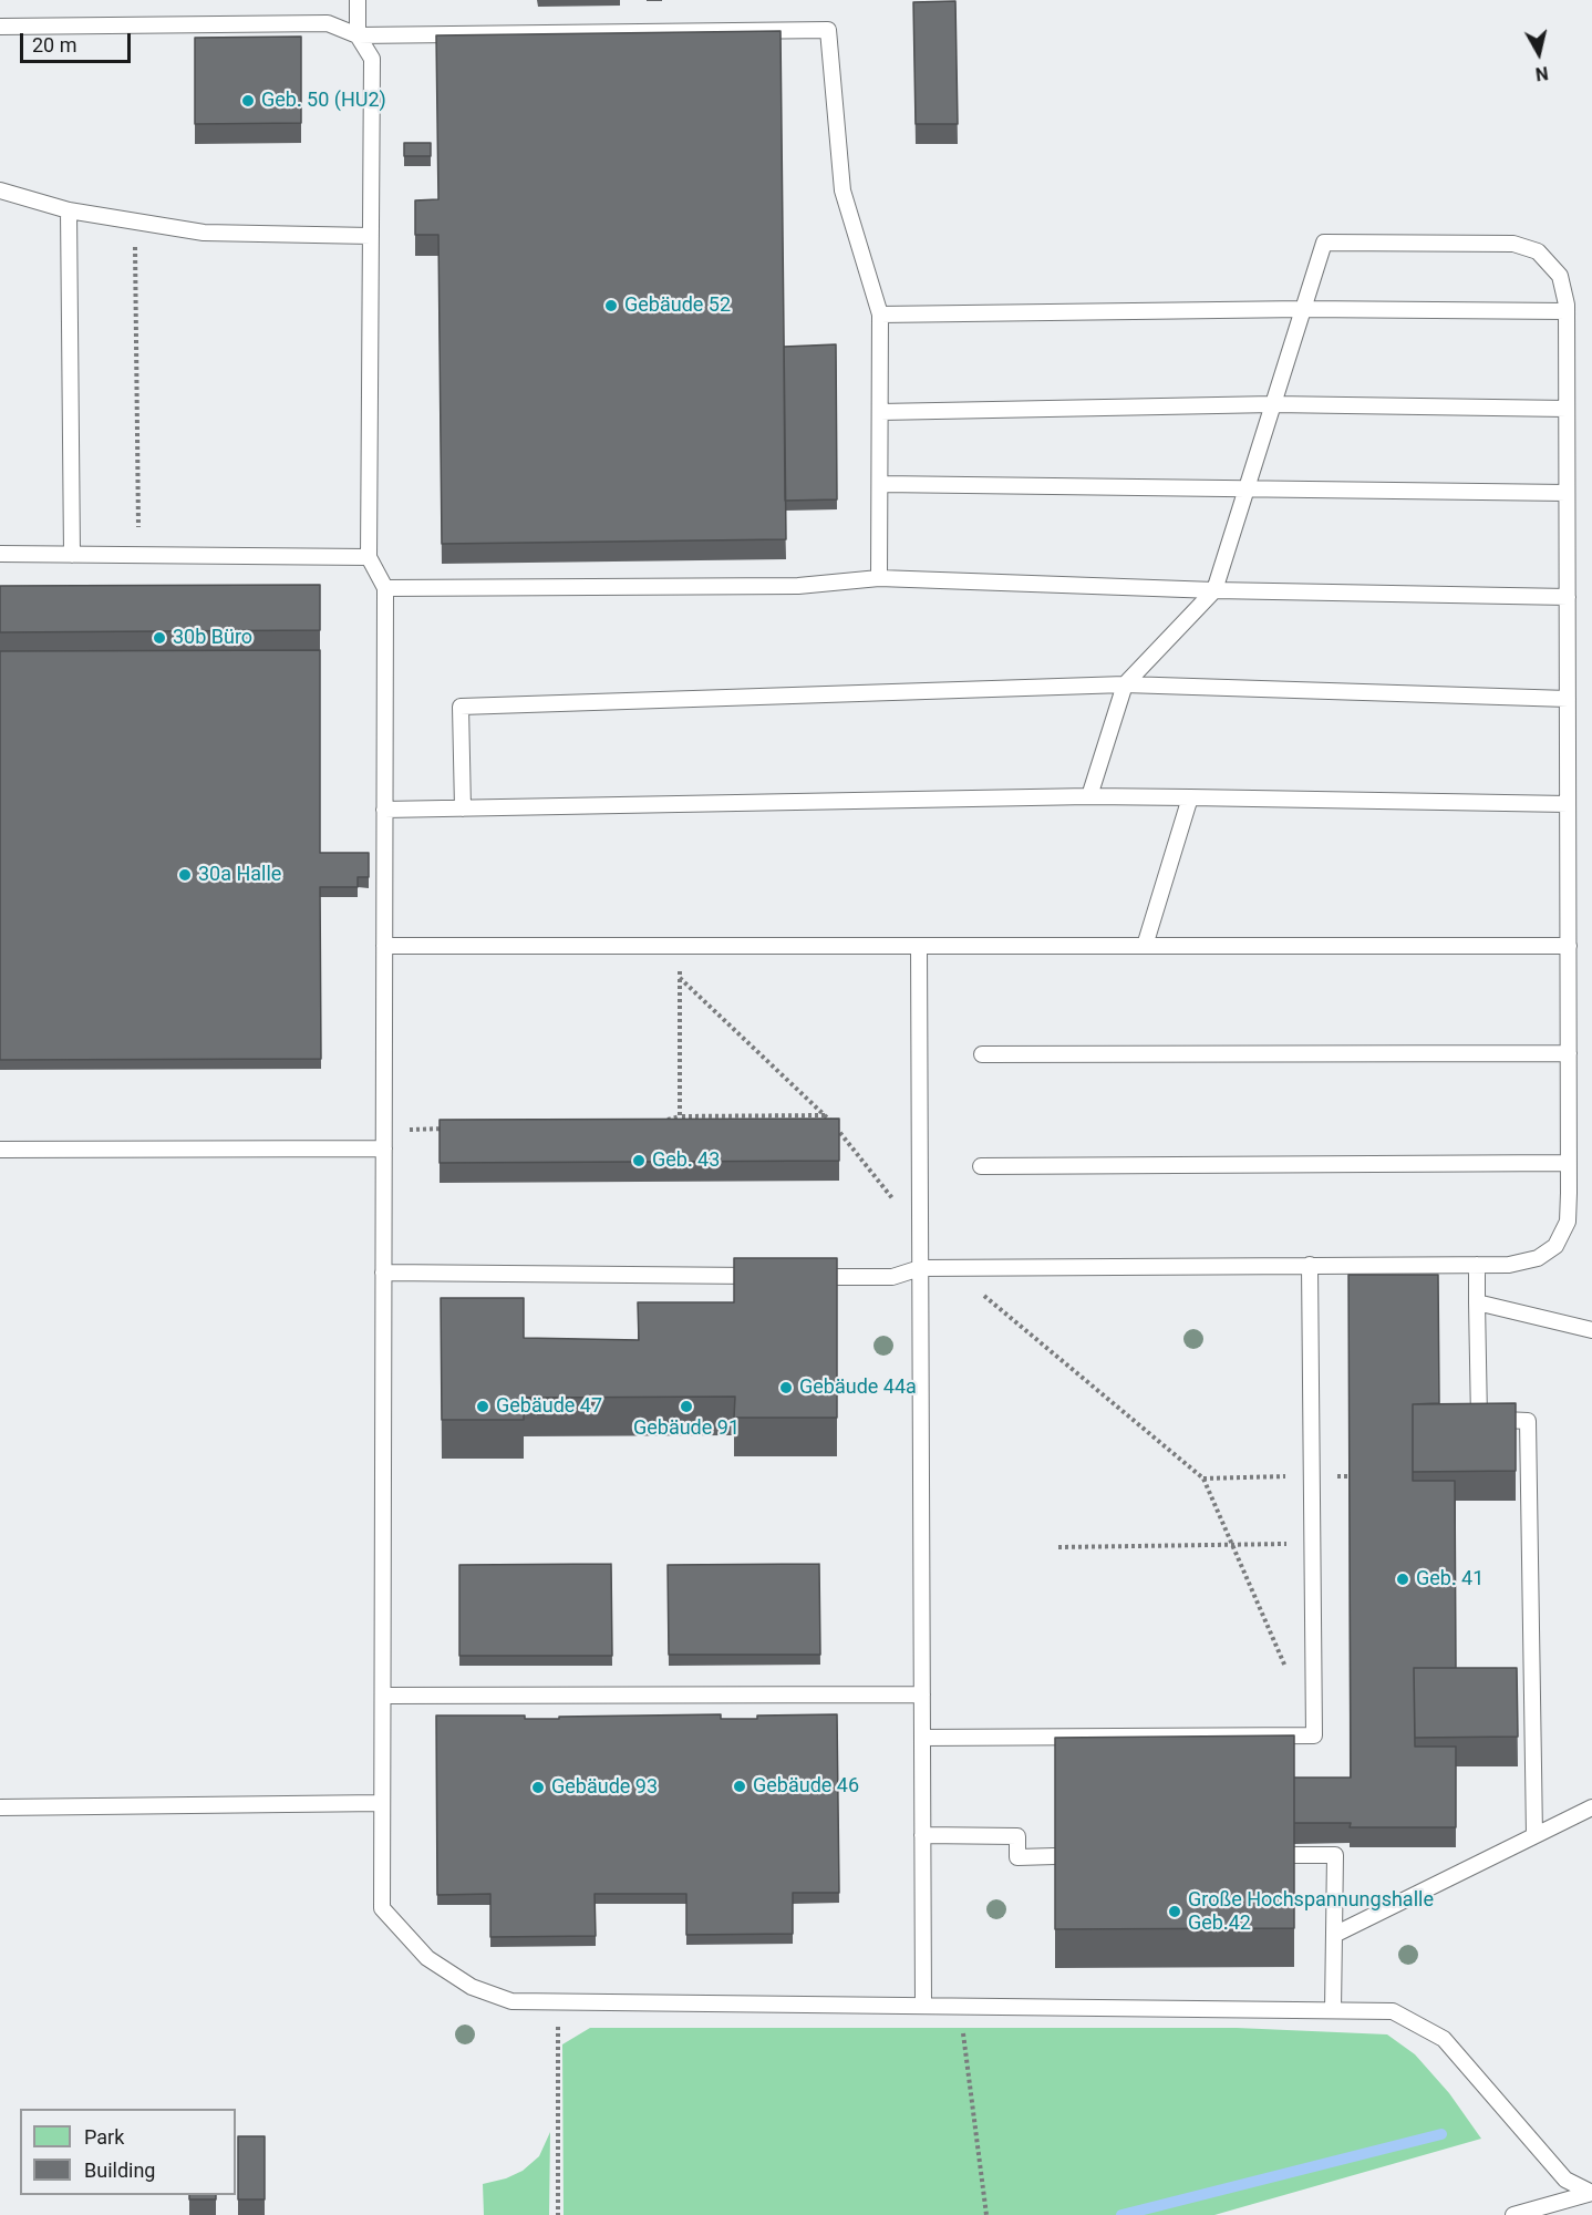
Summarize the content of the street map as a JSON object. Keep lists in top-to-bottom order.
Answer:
{
  "places": [
    "Geb. 50 (HU2)",
    "Gebäude 52",
    "30b Büro",
    "30a Halle",
    "Geb. 43",
    "Gebäude 44a",
    "Gebäude 47",
    "Gebäude 91",
    "Geb. 41",
    "Gebäude 46",
    "Gebäude 93",
    "Große Hochspannungshalle Geb.42"
  ],
  "legend": ["Park", "Building"],
  "scale_bar": "20 m",
  "north": "bottom"
}
